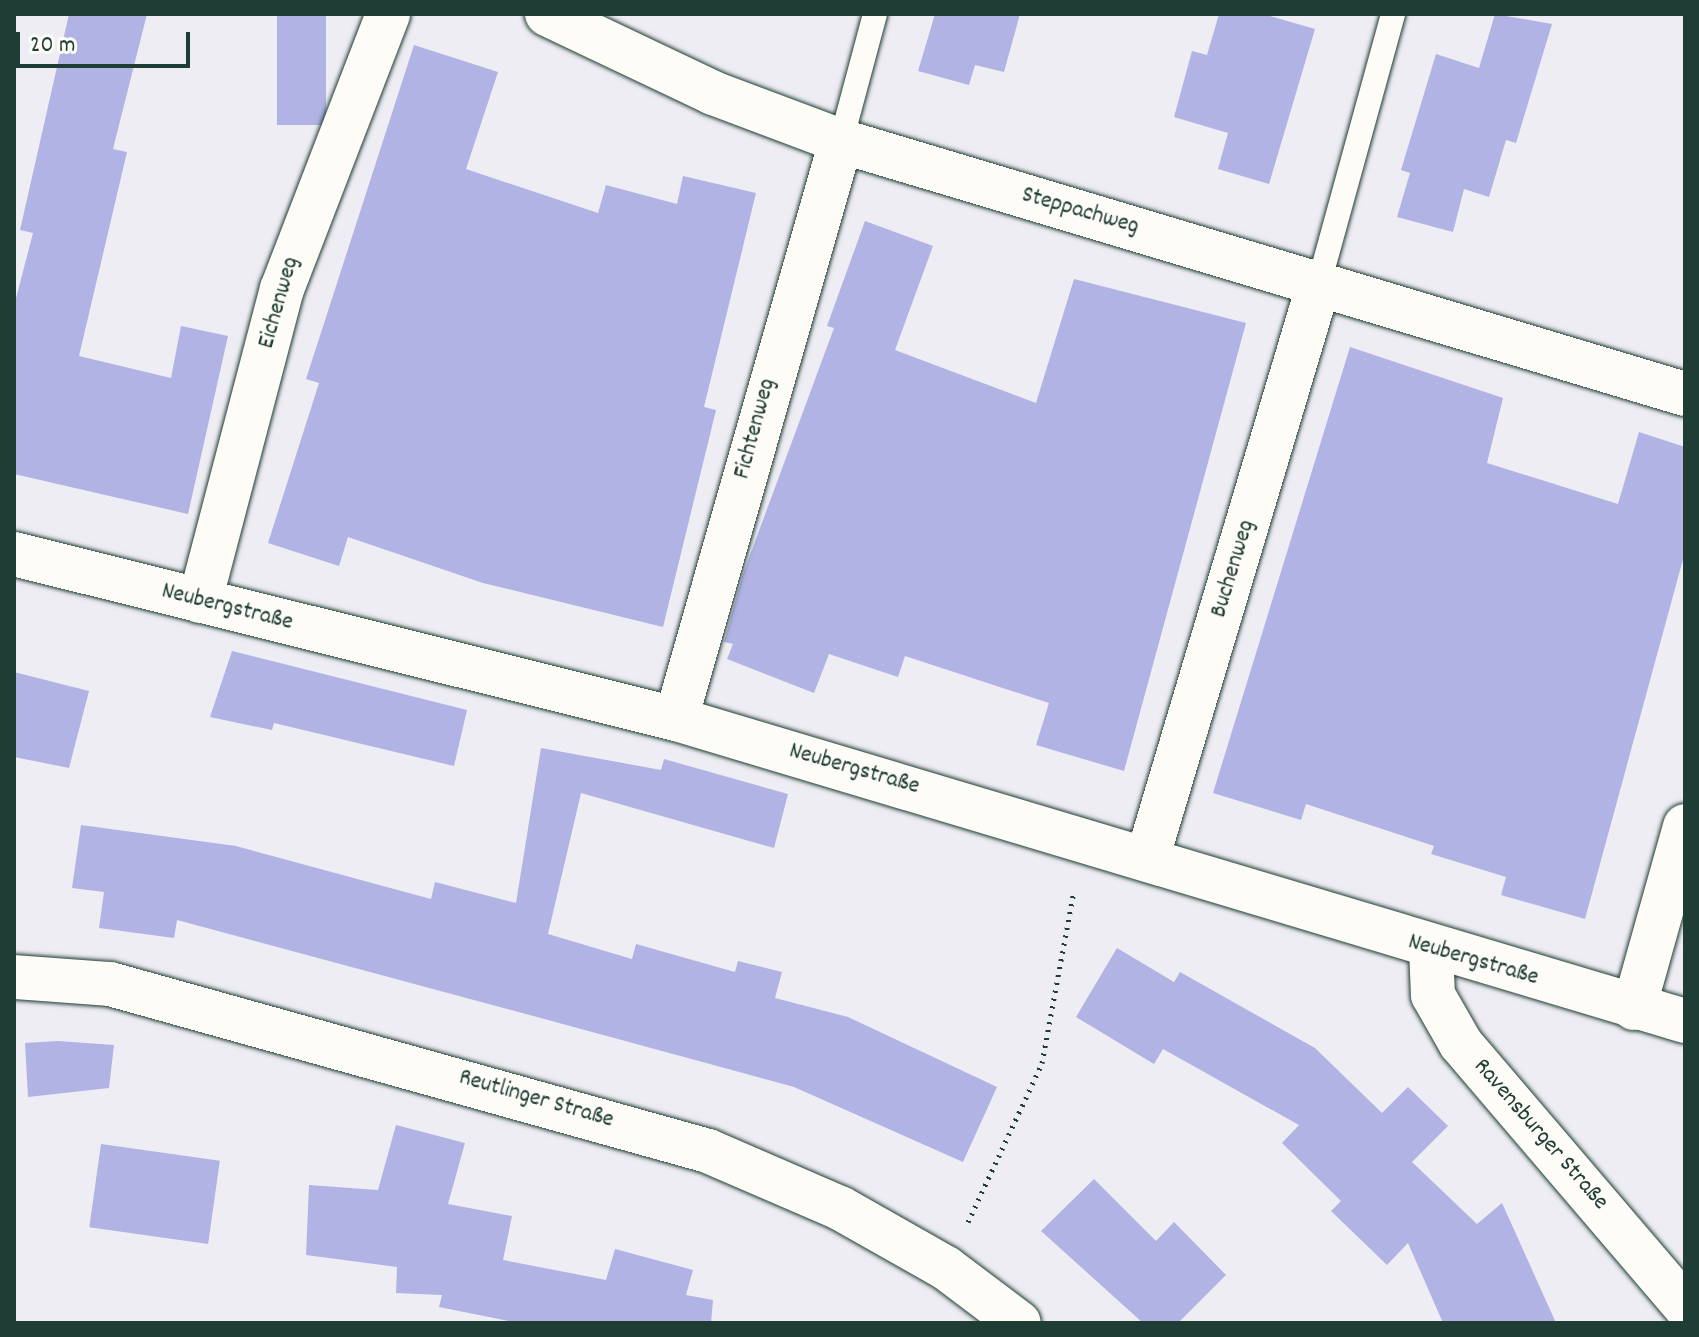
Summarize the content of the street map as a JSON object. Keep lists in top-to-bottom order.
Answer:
{
  "streets": {
    "street": [
      "Steppachweg",
      "Eichenweg",
      "Fichtenweg",
      "Buchenweg",
      "Neubergstraße",
      "Reutlinger Straße",
      "Ravensburger Straße"
    ]
  },
  "crossings": [
    ["Steppachweg", "Fichtenweg"],
    ["Steppachweg", "Buchenweg"],
    ["Eichenweg", "Neubergstraße"],
    ["Fichtenweg", "Neubergstraße"],
    ["Buchenweg", "Neubergstraße"],
    ["Neubergstraße", "Ravensburger Straße"]
  ],
  "scale_bar": "20 m"
}
